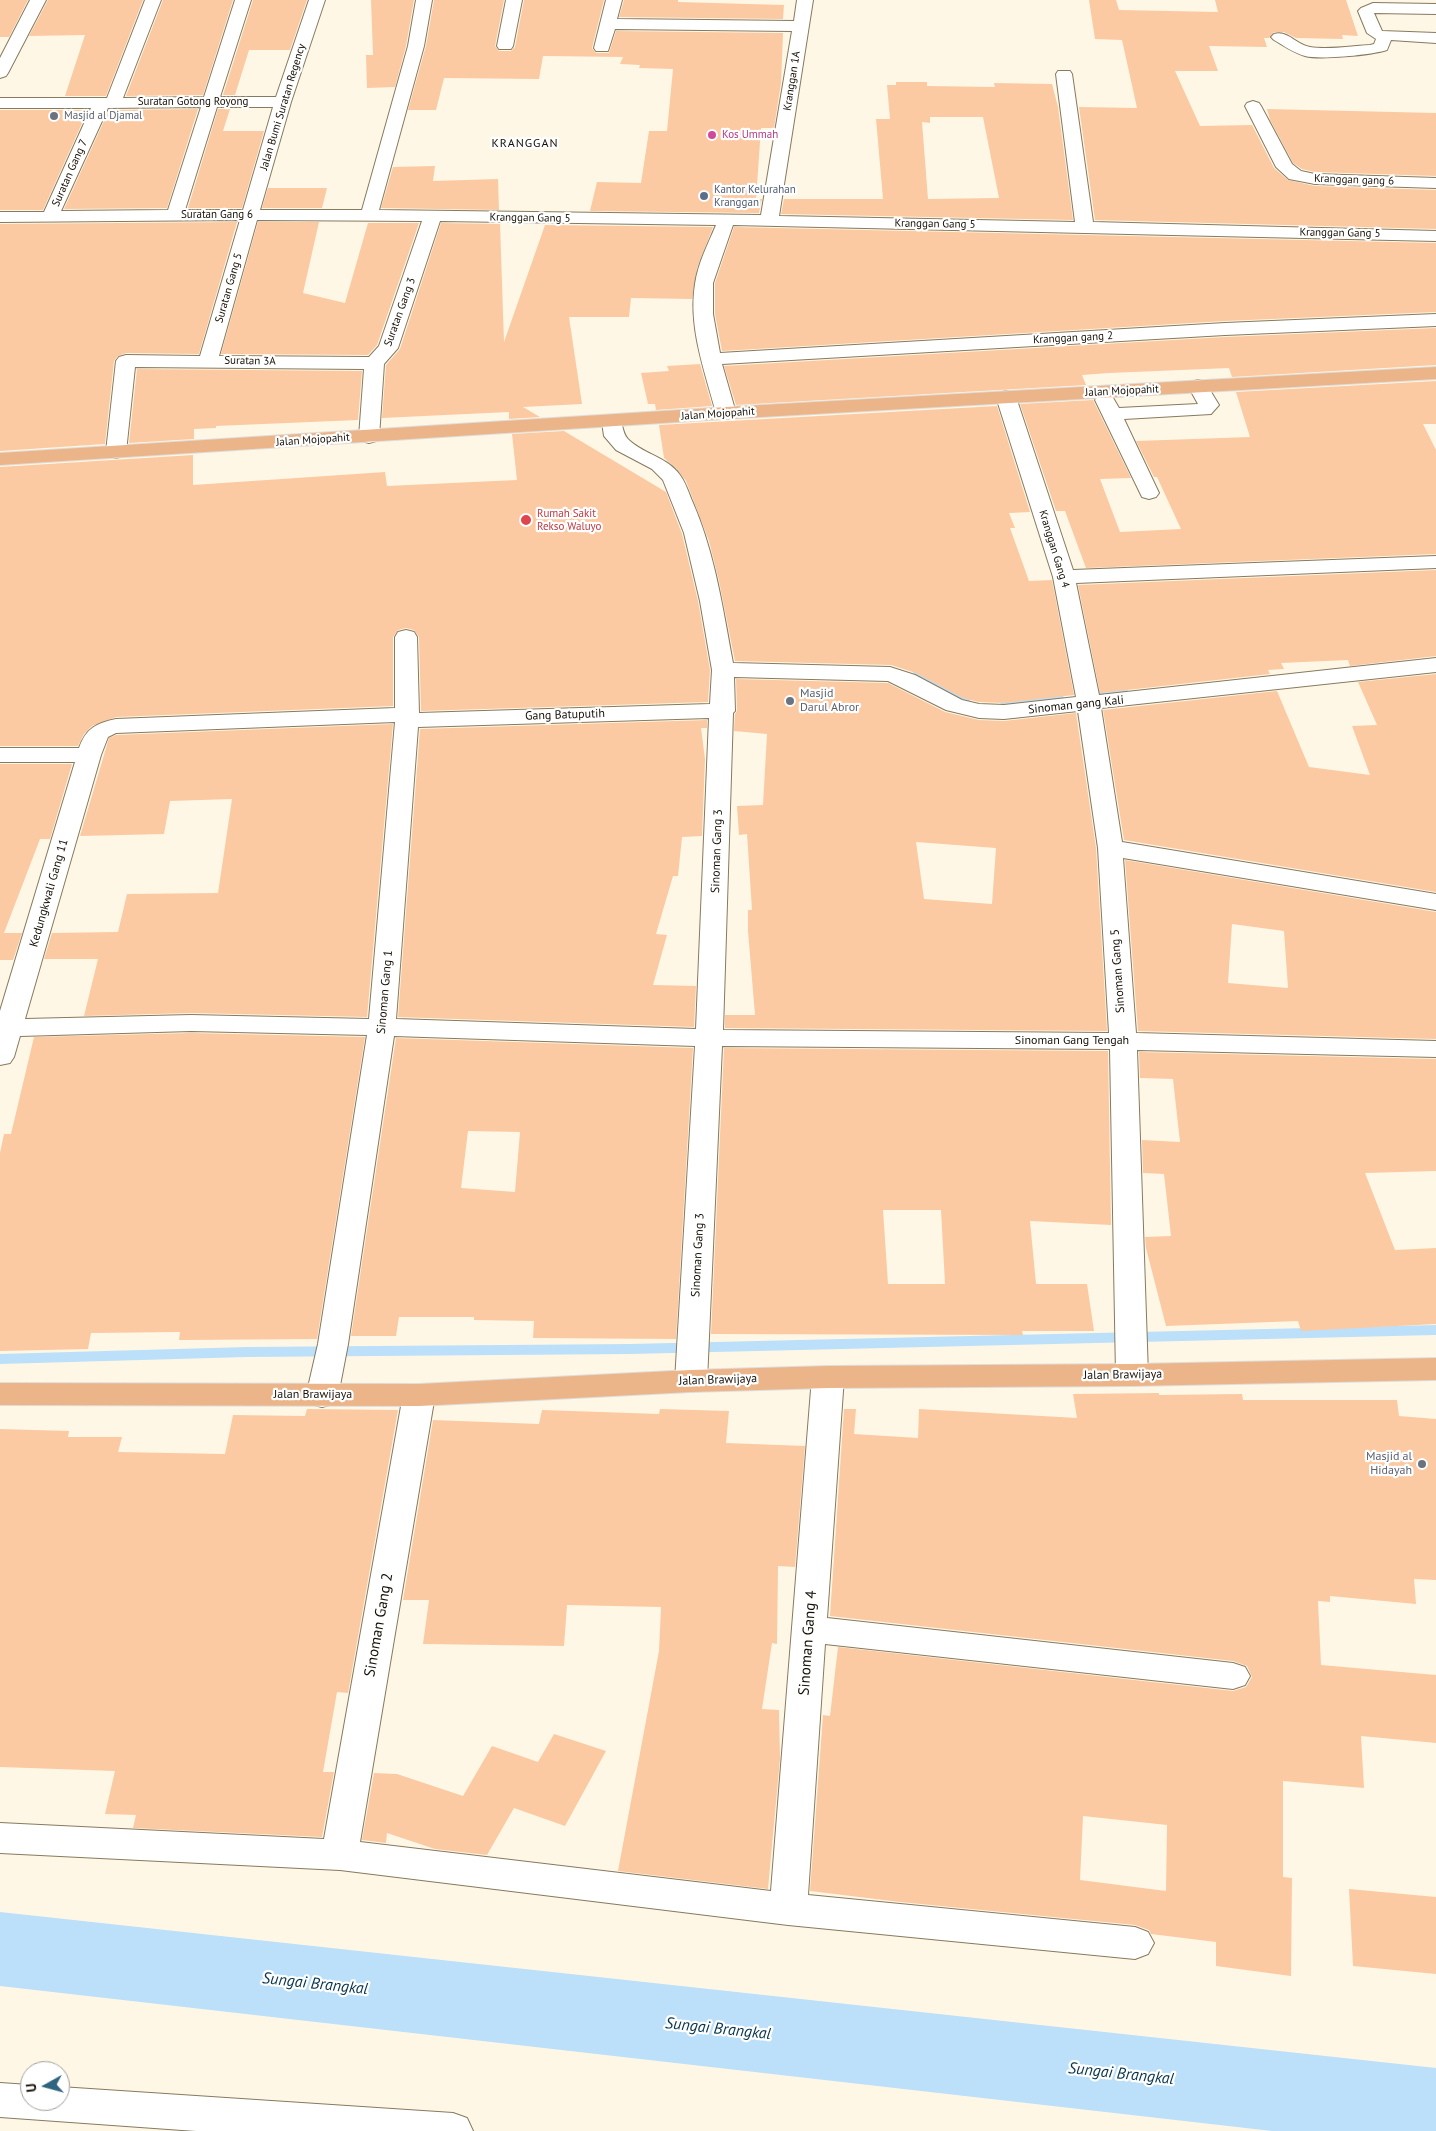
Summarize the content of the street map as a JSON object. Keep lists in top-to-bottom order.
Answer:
{
  "streets": {
    "main road": ["Jalan Mojopahit", "Jalan Brawijaya"],
    "street": [
      "Kranggan 1A",
      "Suratan Gotong Royong",
      "Jalan Bumi Suratan Regency",
      "Suratan Gang 7",
      "Kranggan gang 6",
      "Suratan Gang 6",
      "Kranggan Gang 5",
      "Suratan Gang 5",
      "Suratan Gang 3",
      "Kranggan gang 2",
      "Suratan 3A",
      "Kranggan Gang 4",
      "Sinoman gang Kali",
      "Gang Batuputih",
      "Sinoman Gang 3",
      "Kedungkwali Gang 11",
      "Sinoman Gang 5",
      "Sinoman Gang 1",
      "Sinoman Gang Tengah",
      "Sinoman Gang 2",
      "Sinoman Gang 4"
    ]
  },
  "crossings": [
    ["Kranggan 1A", "Kranggan Gang 5"],
    ["Suratan Gotong Royong", "Jalan Bumi Suratan Regency"],
    ["Suratan Gotong Royong", "Suratan Gang 7"],
    ["Jalan Bumi Suratan Regency", "Suratan Gang 6"],
    ["Jalan Bumi Suratan Regency", "Suratan Gang 5"],
    ["Suratan Gang 7", "Suratan Gang 6"],
    ["Suratan Gang 6", "Kranggan Gang 5"],
    ["Suratan Gang 6", "Suratan Gang 5"],
    ["Suratan Gang 6", "Suratan Gang 3"],
    ["Kranggan Gang 5", "Suratan Gang 3"],
    ["Suratan Gang 5", "Suratan 3A"],
    ["Suratan Gang 3", "Suratan 3A"],
    ["Suratan 3A", "Jalan Mojopahit"],
    ["Jalan Mojopahit", "Kranggan Gang 4"],
    ["Jalan Mojopahit", "Sinoman Gang 3"],
    ["Kranggan Gang 4", "Sinoman gang Kali"],
    ["Kranggan Gang 4", "Sinoman Gang 5"],
    ["Sinoman gang Kali", "Sinoman Gang 3"],
    ["Sinoman gang Kali", "Sinoman Gang 5"],
    ["Gang Batuputih", "Sinoman Gang 3"],
    ["Gang Batuputih", "Kedungkwali Gang 11"],
    ["Gang Batuputih", "Sinoman Gang 1"],
    ["Sinoman Gang 3", "Sinoman Gang Tengah"],
    ["Sinoman Gang 3", "Jalan Brawijaya"],
    ["Kedungkwali Gang 11", "Sinoman Gang Tengah"],
    ["Sinoman Gang 5", "Sinoman Gang Tengah"],
    ["Sinoman Gang 5", "Jalan Brawijaya"],
    ["Sinoman Gang 1", "Sinoman Gang Tengah"],
    ["Sinoman Gang 1", "Jalan Brawijaya"],
    ["Jalan Brawijaya", "Sinoman Gang 2"],
    ["Jalan Brawijaya", "Sinoman Gang 4"]
  ],
  "districts": ["KRANGGAN"],
  "water": ["Sungai Brangkal"],
  "places": [
    "Masjid al Djamal",
    "Kos Ummah",
    "Kantor Kelurahan Kranggan",
    "Rumah Sakit Rekso Waluyo",
    "Masjid Darul Abror",
    "Masjid al Hidayah"
  ],
  "north": "left"
}
